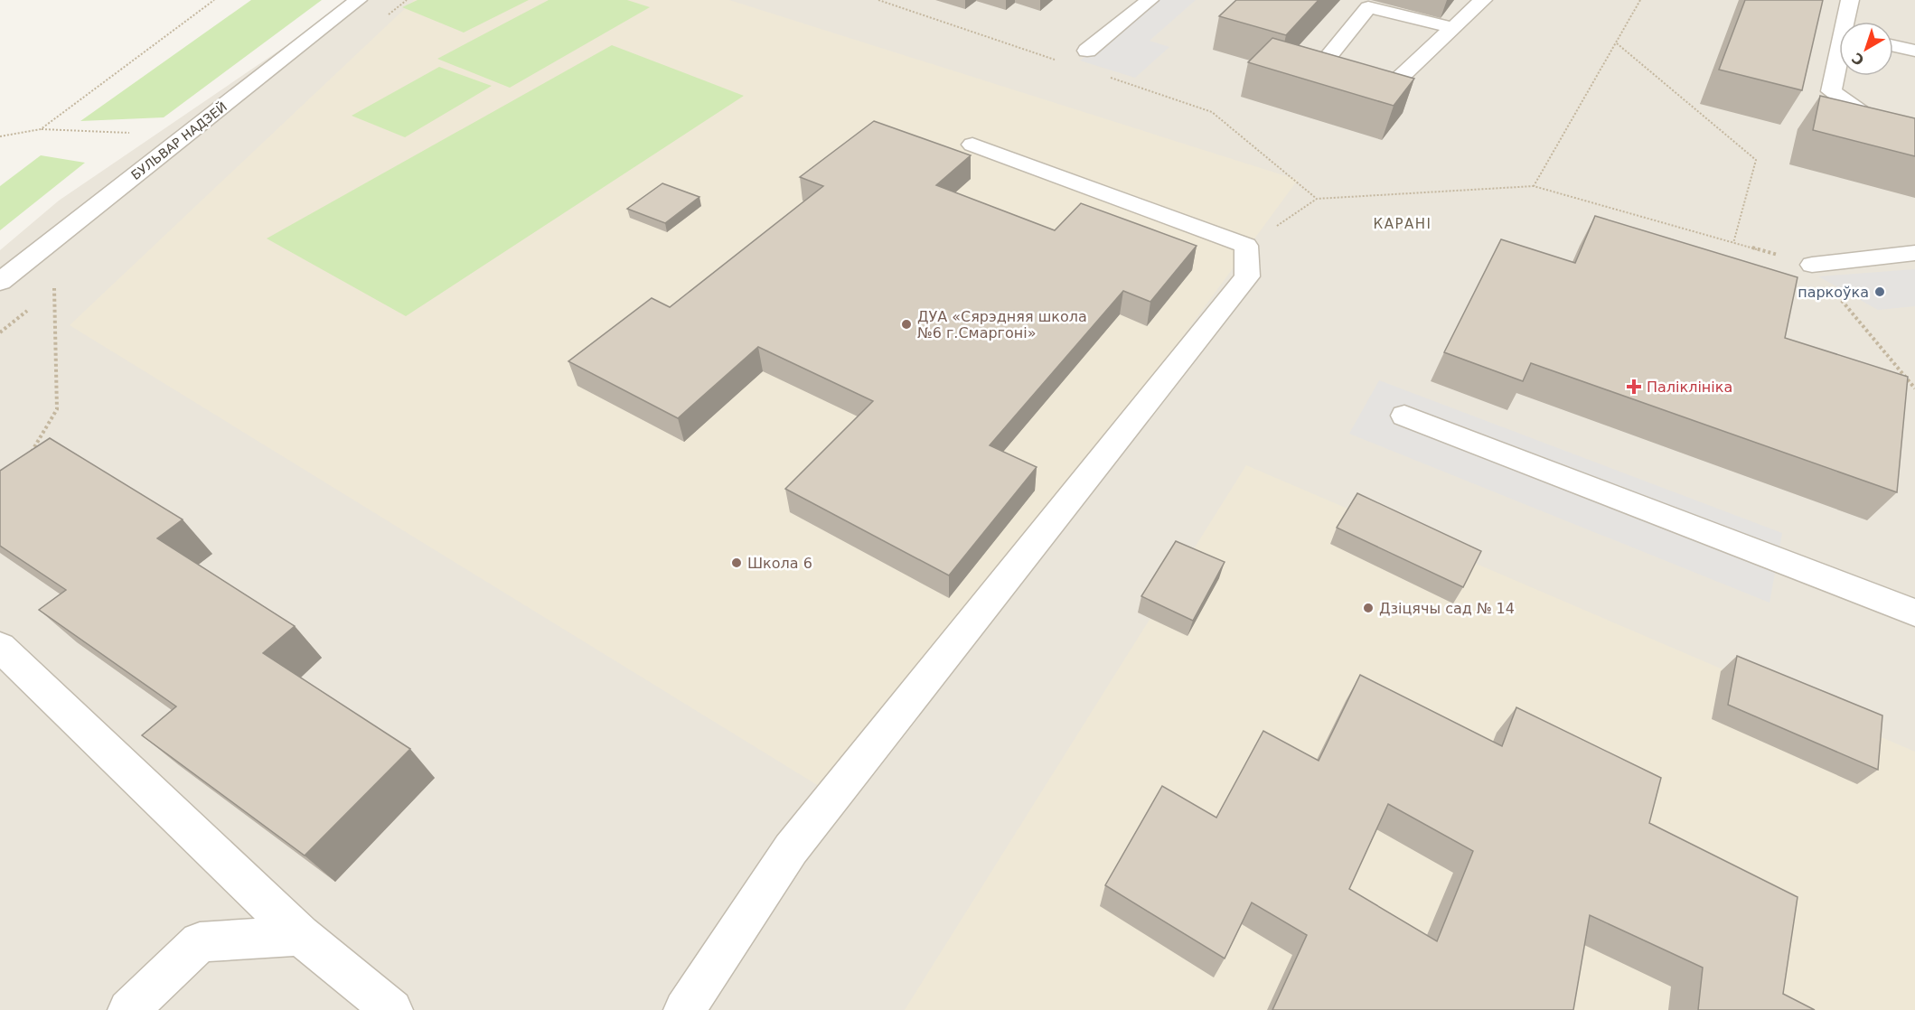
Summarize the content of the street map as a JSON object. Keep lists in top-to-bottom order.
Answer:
{
  "streets": {
    "street": ["БУЛЬВАР НАДЗЕЙ"]
  },
  "districts": ["КАРАНІ"],
  "places": {
    "other": [
      "паркоўка",
      "ДУА «Сярэдняя школа №6 г.Смаргоні»",
      "Школа 6",
      "Дзіцячы сад № 14"
    ],
    "health": ["Паліклініка"]
  },
  "north": "bottom left"
}
